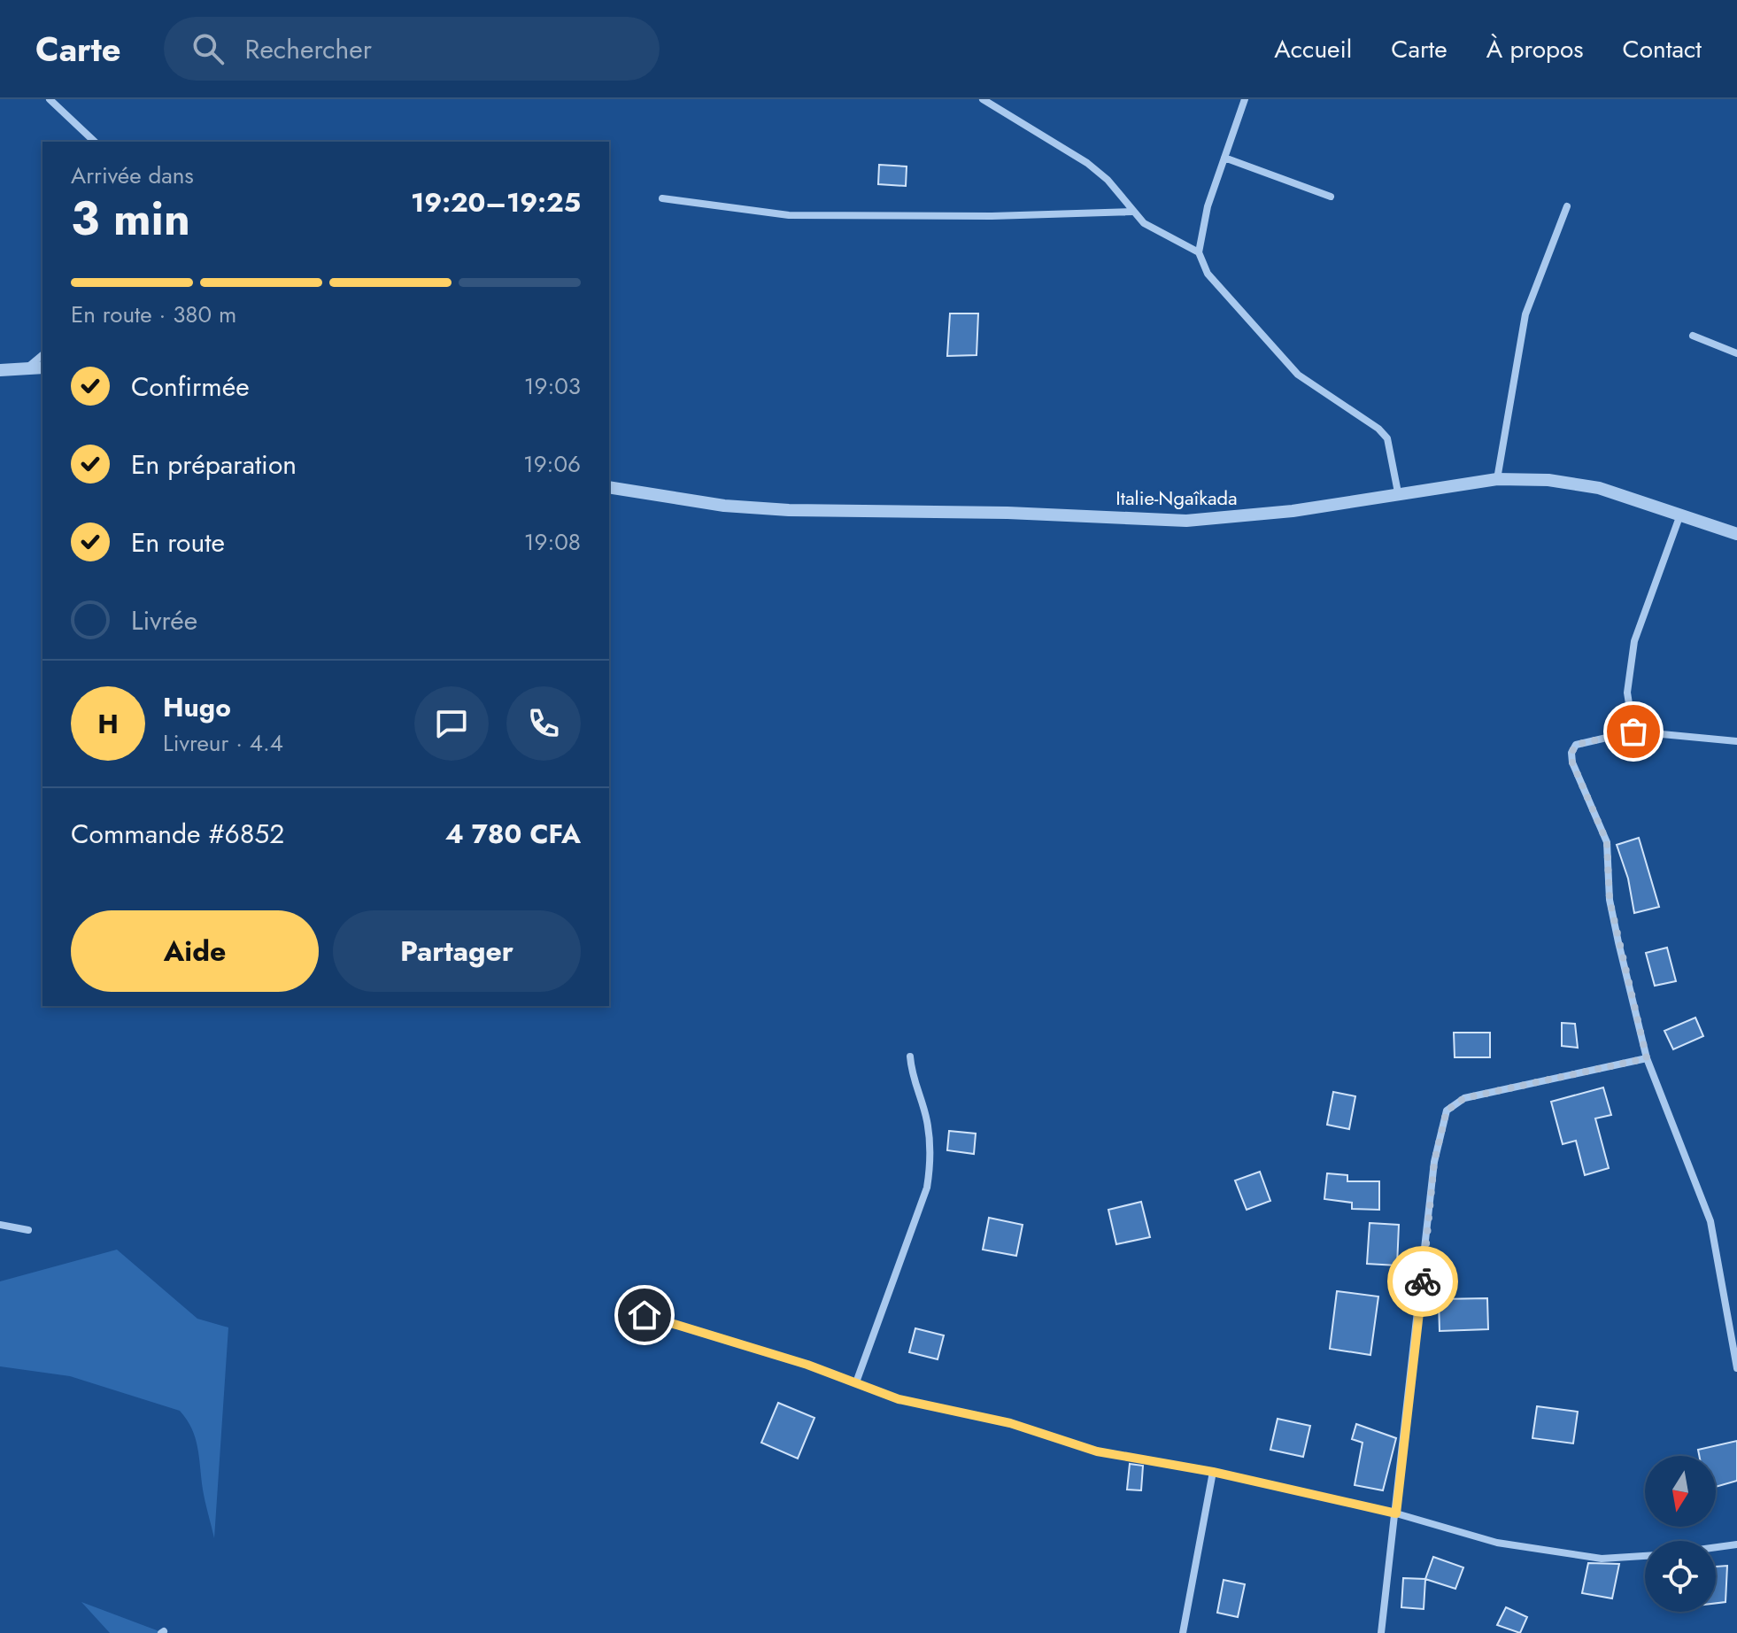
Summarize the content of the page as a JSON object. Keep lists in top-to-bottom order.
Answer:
{
  "streets": {
    "street": ["Italie-Ngaîkada"]
  },
  "north": "bottom",
  "page": {
    "header": "Carte",
    "search": "Rechercher",
    "nav": [
      "Accueil",
      "Carte",
      "À propos",
      "Contact"
    ],
    "heading": ["3 min", "Arrivée dans", "19:20–19:25"],
    "panel": [
      "Hugo",
      "Livreur · 4.4",
      "Commande #6852",
      "4 780 CFA"
    ],
    "bar": "En route · 380 m",
    "list": [
      ["Confirmée", "19:03"],
      ["En préparation", "19:06"],
      ["En route", "19:08"],
      "Livrée"
    ],
    "round": "H",
    "buttons": ["Aide", "Partager"]
  }
}
